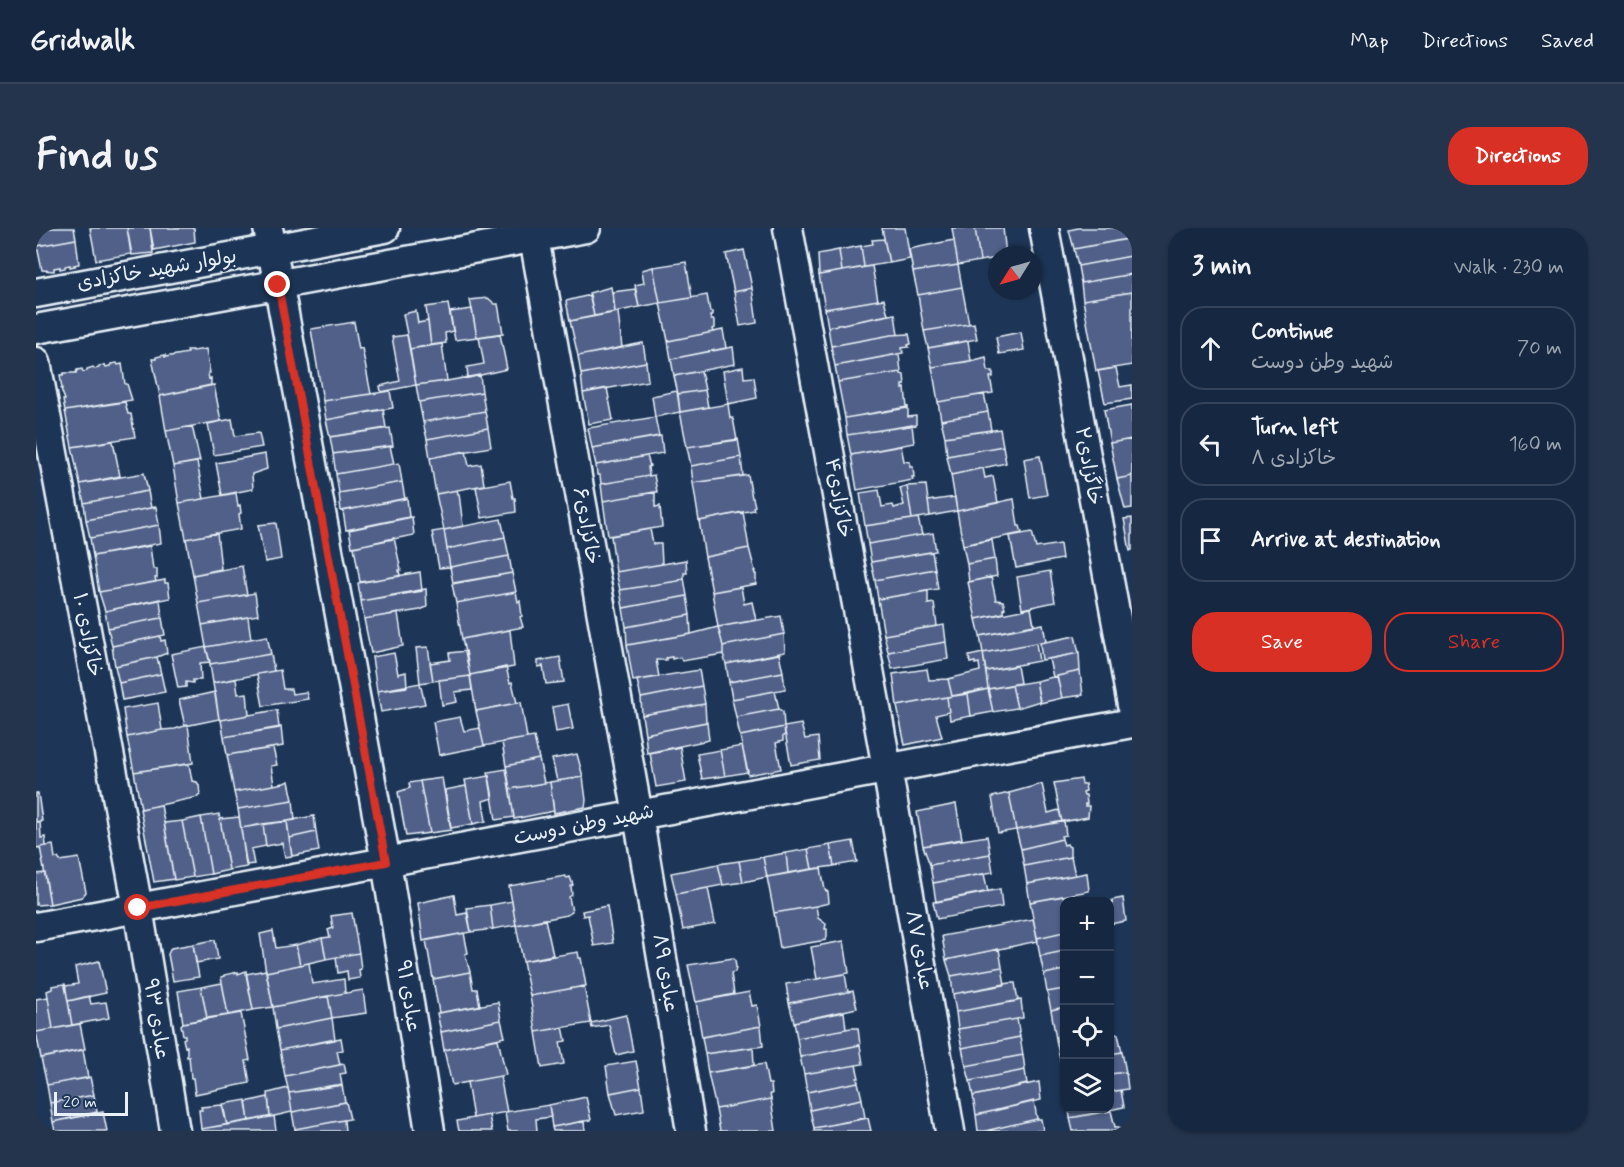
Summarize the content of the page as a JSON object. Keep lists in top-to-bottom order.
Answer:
{
  "streets": {
    "street": [
      "بولوار شهید خاکزادی",
      "خاگزادی۲",
      "خاکزادی۴",
      "خاکزادی۶",
      "خاکزادی ۱۰",
      "شهید وطن دوست",
      "عبادی ۸۷",
      "عبادی ۸۹",
      "عبادی ۹۱",
      "عبادی ۹۳"
    ]
  },
  "crossings": [
    ["بولوار شهید خاکزادی", "عبادی ۹۱"],
    ["خاکزادی۴", "شهید وطن دوست"],
    ["خاکزادی۴", "عبادی ۸۷"],
    ["خاکزادی۶", "شهید وطن دوست"],
    ["خاکزادی۶", "عبادی ۸۹"],
    ["خاکزادی ۱۰", "شهید وطن دوست"],
    ["خاکزادی ۱۰", "عبادی ۹۳"],
    ["شهید وطن دوست", "عبادی ۸۷"],
    ["شهید وطن دوست", "عبادی ۸۹"],
    ["شهید وطن دوست", "عبادی ۹۱"],
    ["شهید وطن دوست", "عبادی ۹۳"]
  ],
  "scale_bar": "20 m",
  "north": "bottom left",
  "page": {
    "header": "Gridwalk",
    "nav": ["Map", "Directions", "Saved"],
    "buttons": [
      "Directions",
      ["Save", "Share"]
    ],
    "title": "Find us",
    "heading": ["3 min", "Walk · 230 m"],
    "list": [
      ["Continue", "شهید وطن دوست", "70 m"],
      ["Turn left", "خاکزادی ۸", "160 m"],
      "Arrive at destination"
    ],
    "map_buttons": ["+", "−"],
    "scale": "20 m"
  }
}
